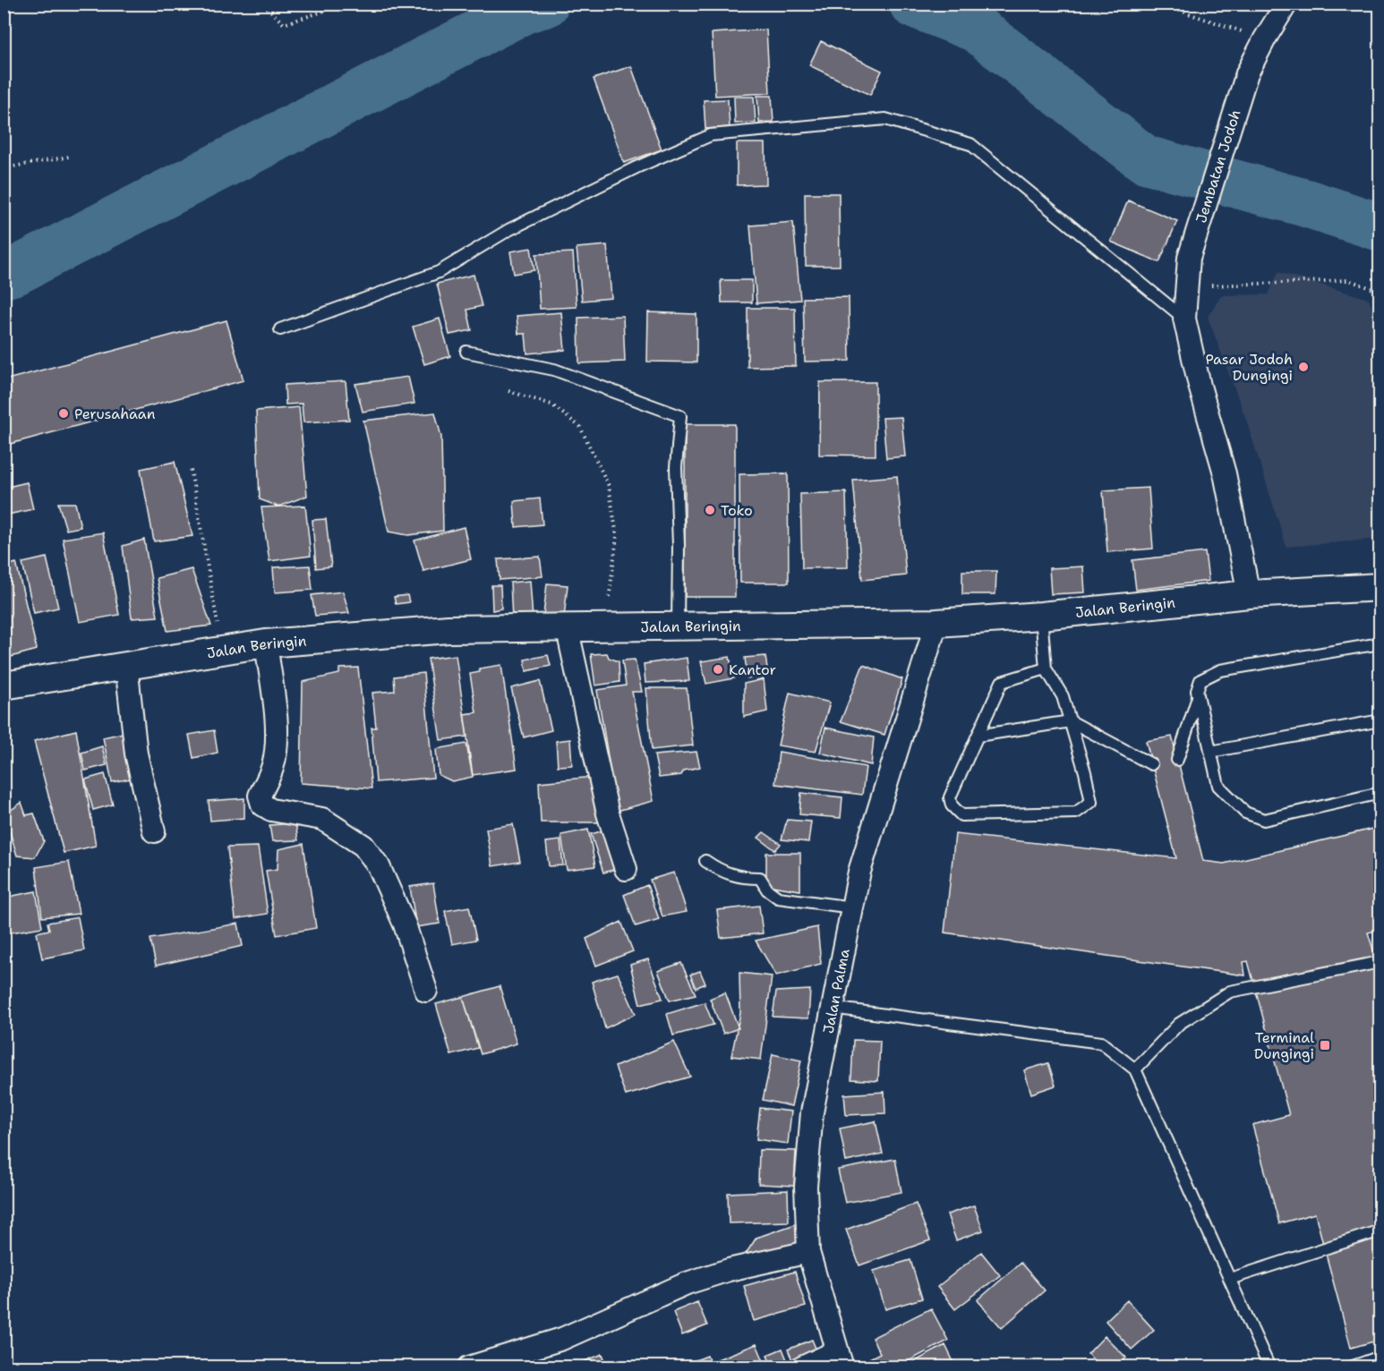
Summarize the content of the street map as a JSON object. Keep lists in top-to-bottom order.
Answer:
{
  "streets": {
    "street": ["Jembatan Jodoh", "Jalan Beringin", "Jalan Palma"]
  },
  "crossings": [
    ["Jembatan Jodoh", "Jalan Beringin"],
    ["Jalan Beringin", "Jalan Palma"]
  ],
  "places": {
    "other": [
      "Pasar Jodoh Dungingi",
      "Perusahaan",
      "Toko",
      "Kantor"
    ],
    "transit": ["Terminal Dungingi"]
  }
}
